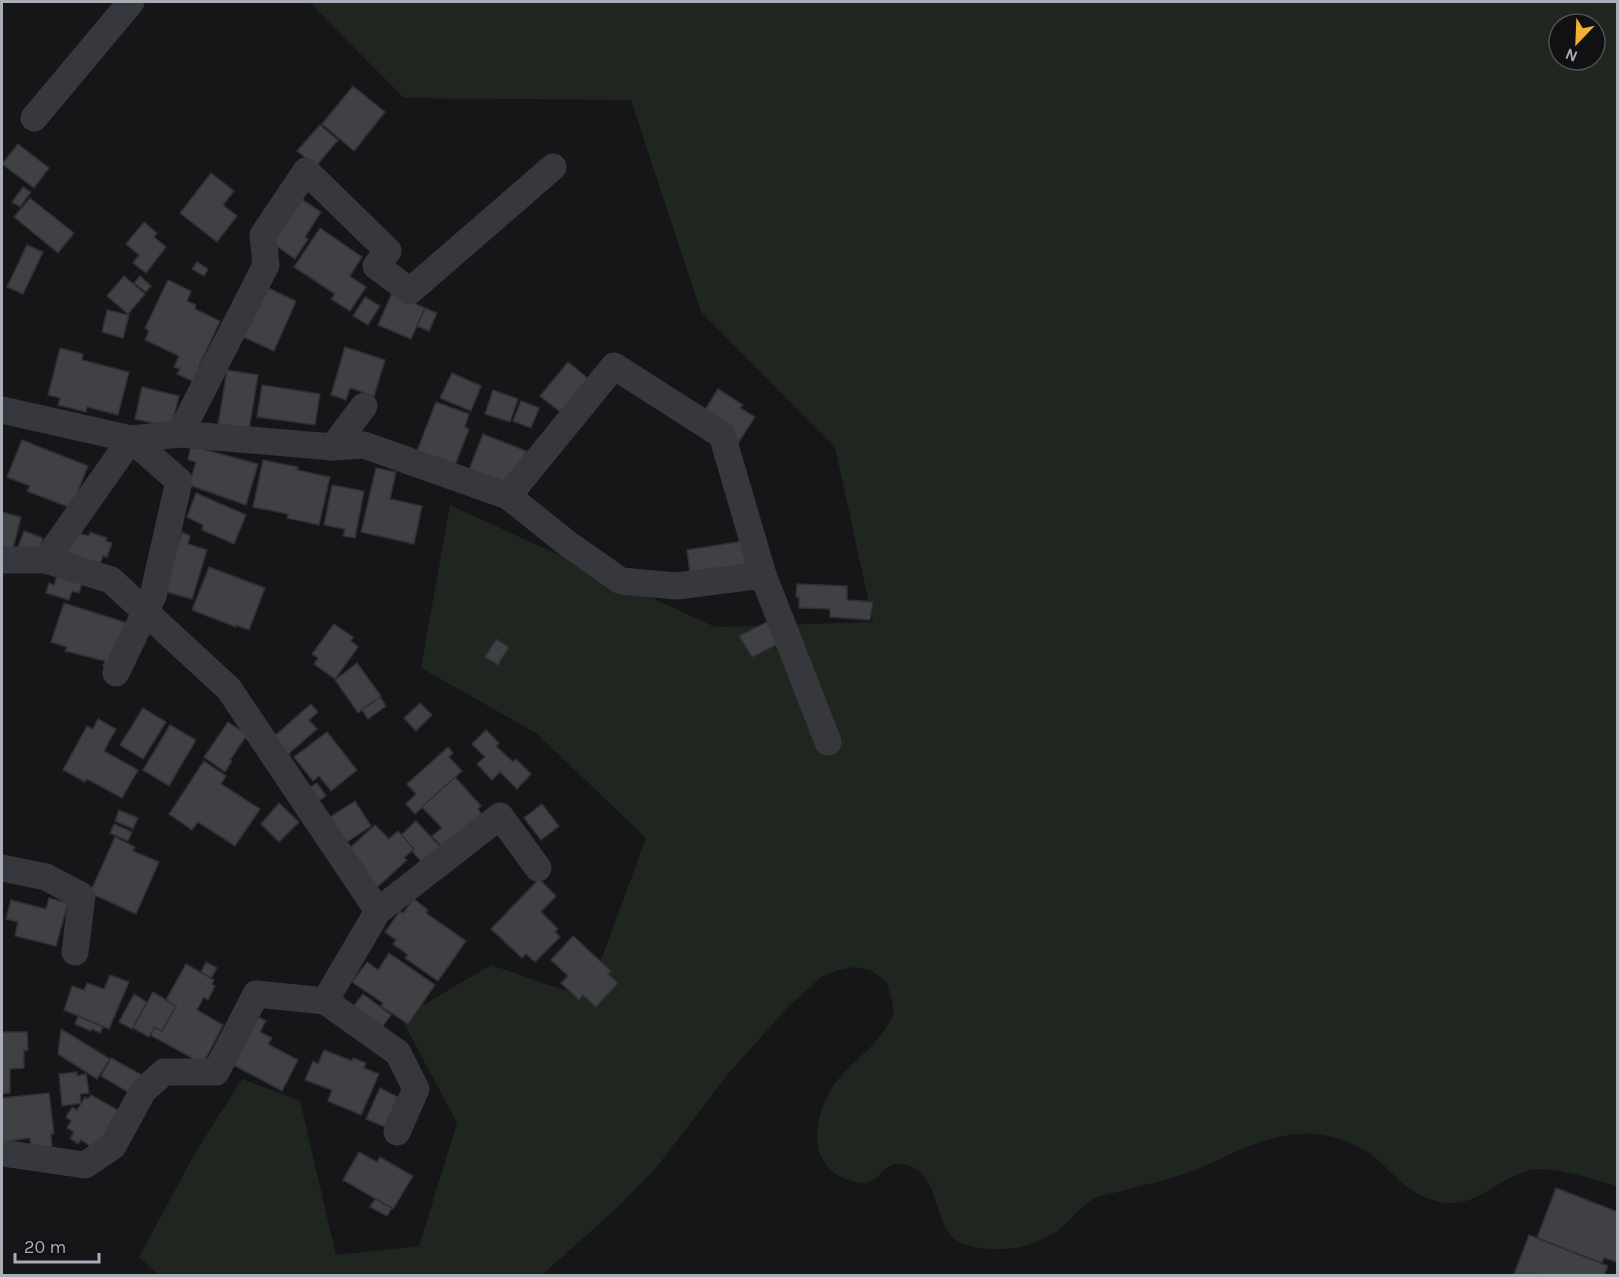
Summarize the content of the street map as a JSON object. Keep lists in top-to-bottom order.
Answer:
{
  "scale_bar": "20 m",
  "north": "bottom left"
}
